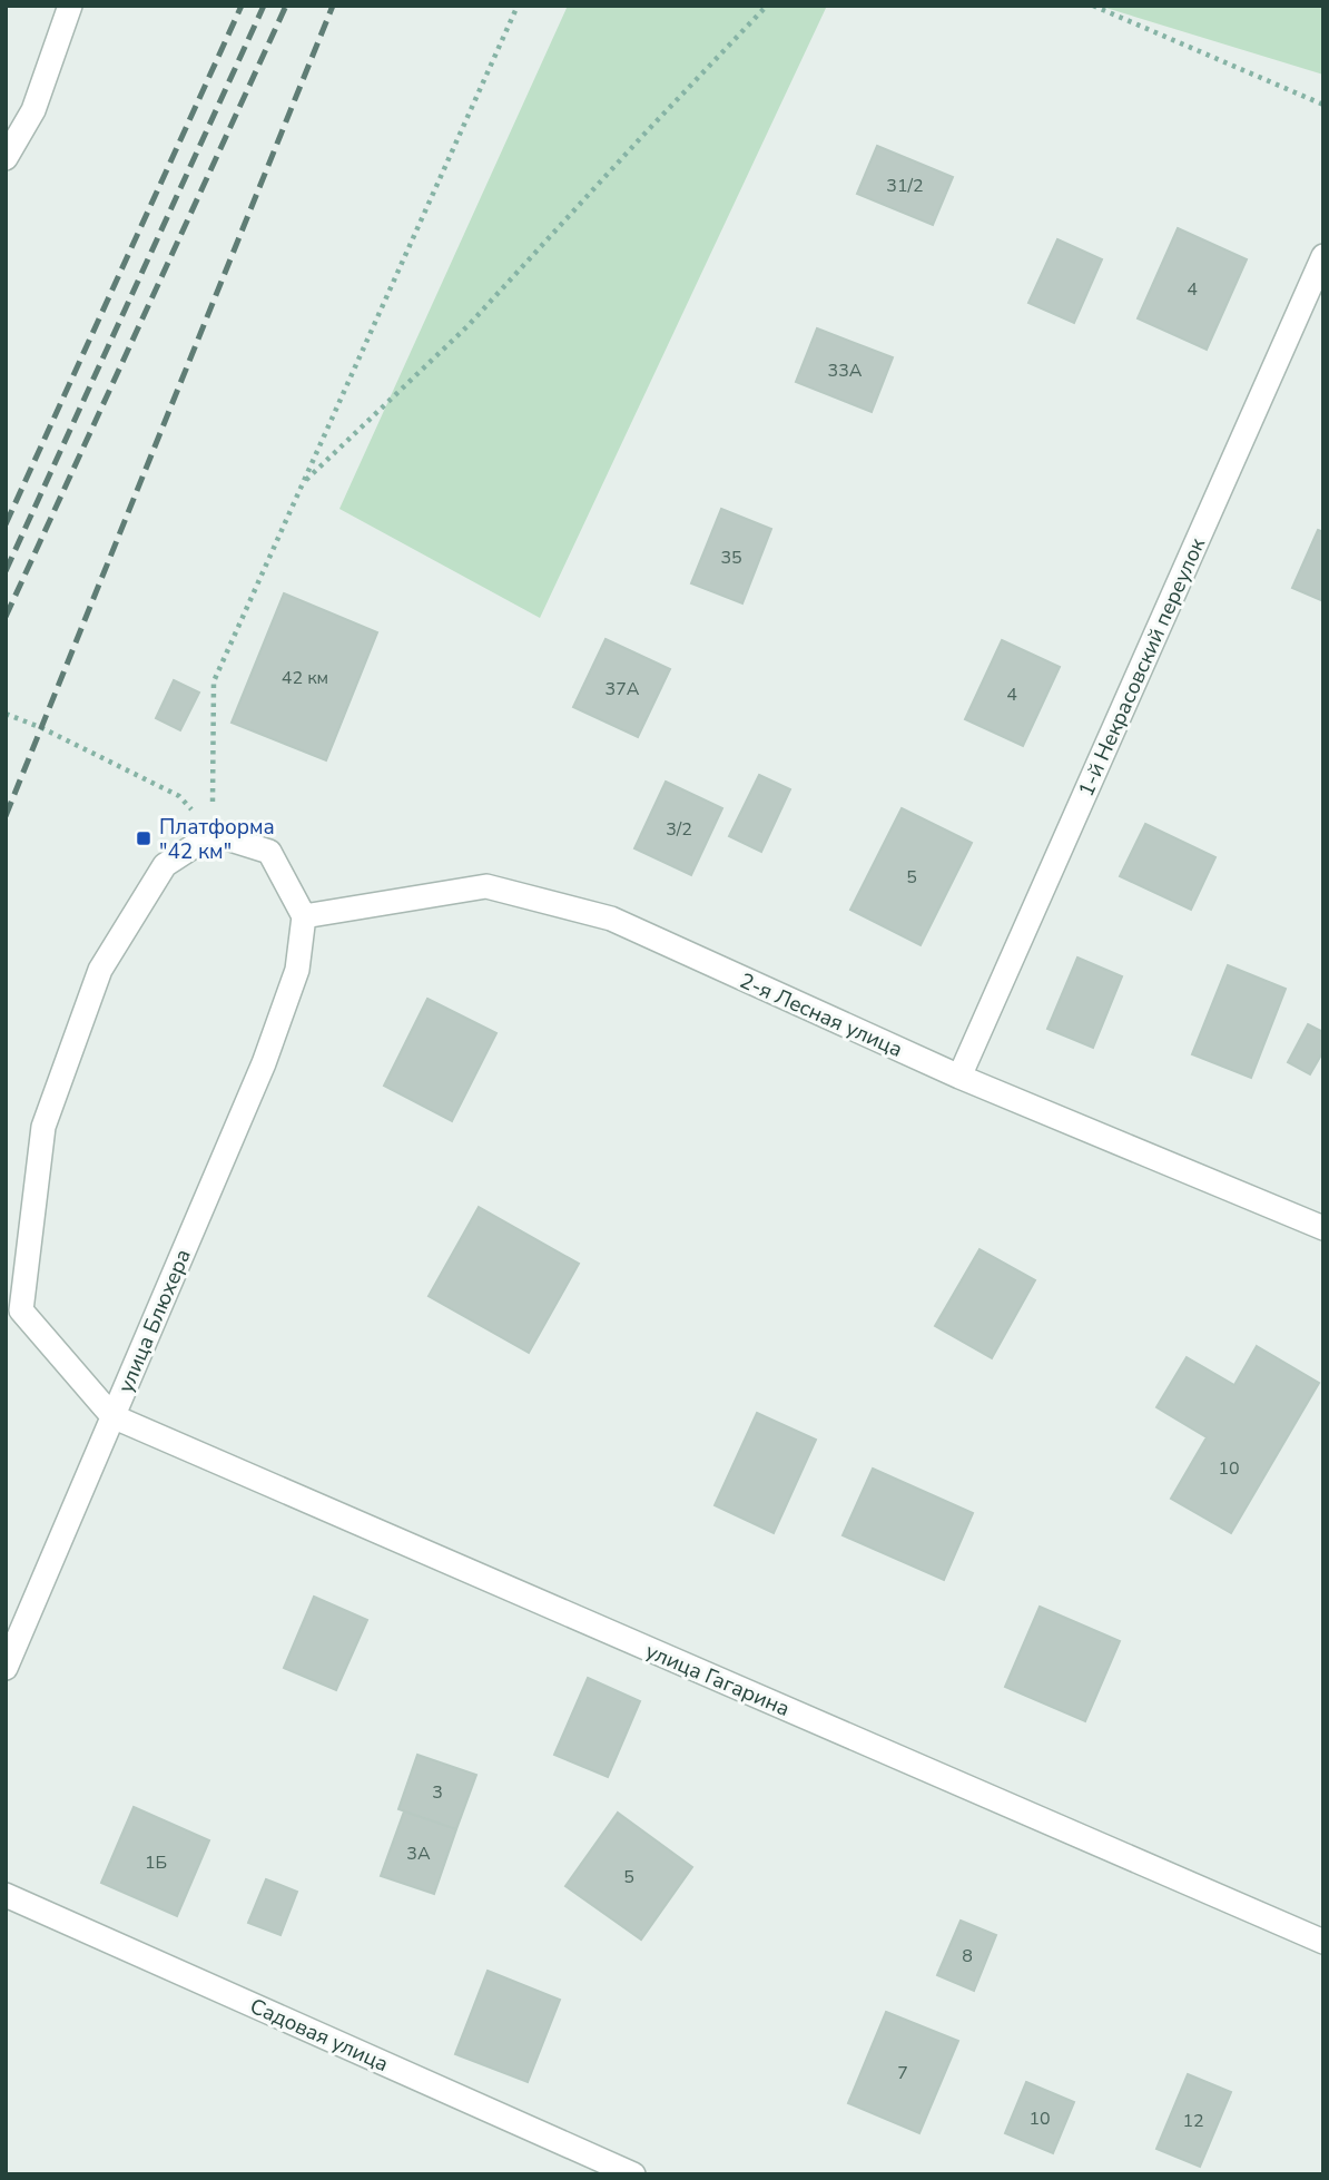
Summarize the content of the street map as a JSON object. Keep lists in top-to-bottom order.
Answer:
{
  "streets": {
    "street": [
      "1-й Некрасовский переулок",
      "2-я Лесная улица",
      "улица Блюхера",
      "улица Гагарина",
      "Садовая улица"
    ]
  },
  "crossings": [
    ["1-й Некрасовский переулок", "2-я Лесная улица"],
    ["2-я Лесная улица", "улица Блюхера"],
    ["улица Блюхера", "улица Гагарина"]
  ],
  "places": {
    "transit": ["Платформа \"42 км\""]
  },
  "house_numbers": [
    "31/2",
    "4",
    "33А",
    "35",
    "42 км",
    "37А",
    "4",
    "3/2",
    "5",
    "10",
    "3",
    "3А",
    "1Б",
    "5",
    "8",
    "7",
    "10",
    "12"
  ]
}
